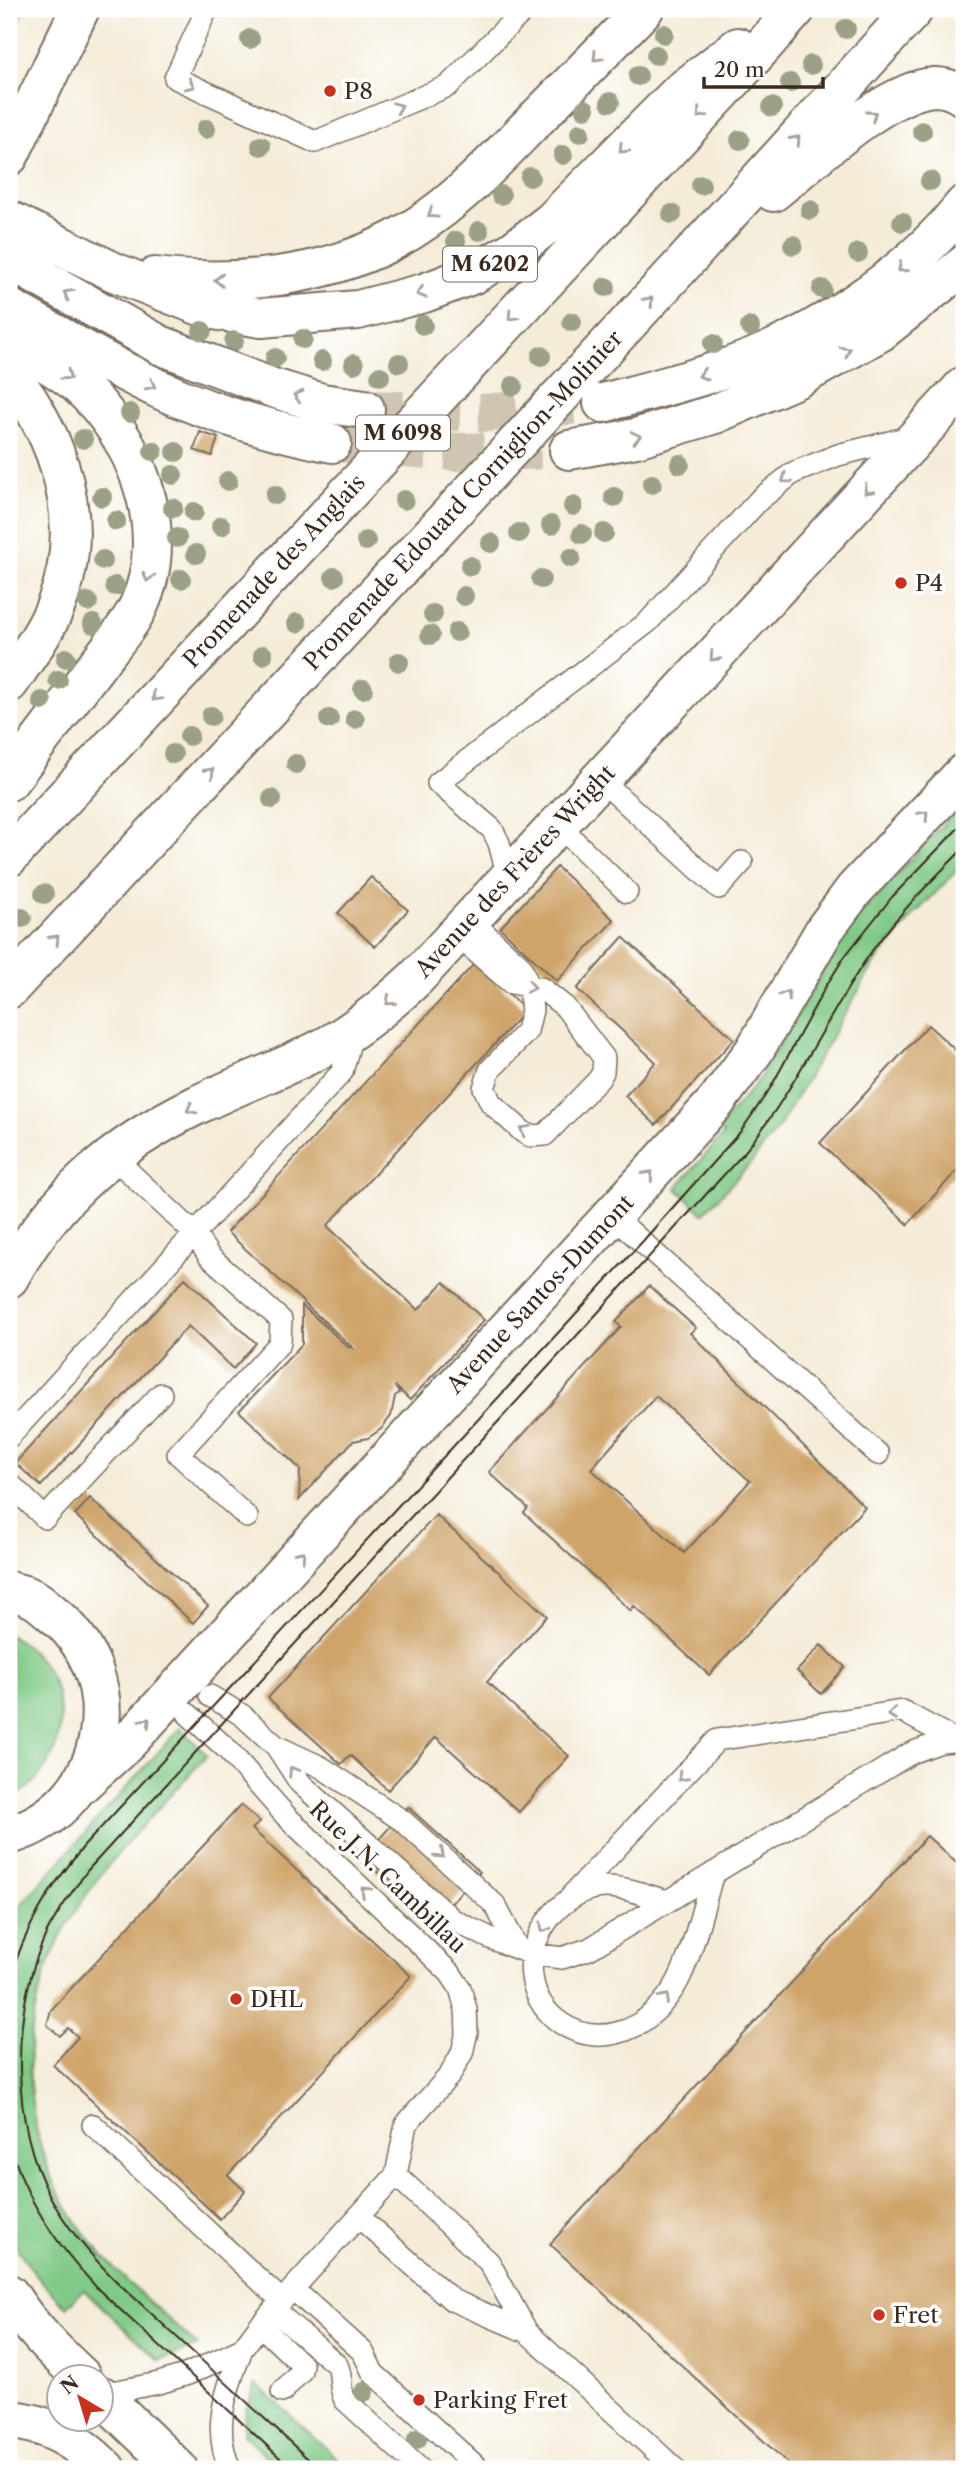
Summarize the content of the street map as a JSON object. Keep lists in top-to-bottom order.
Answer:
{
  "streets": {
    "main road": [
      "M 6202",
      "M 6098",
      "Promenade Edouard Corniglion-Molinier",
      "Promenade des Anglais",
      "Avenue des Frères Wright",
      "Avenue Santos-Dumont"
    ],
    "lane": ["Rue J.N. Cambillau"]
  },
  "one_way": ["Avenue Santos-Dumont", "Rue J.N. Cambillau"],
  "places": [
    "P8",
    "P4",
    "DHL",
    "Fret",
    "Parking Fret"
  ],
  "scale_bar": "20 m",
  "north": "top left"
}
